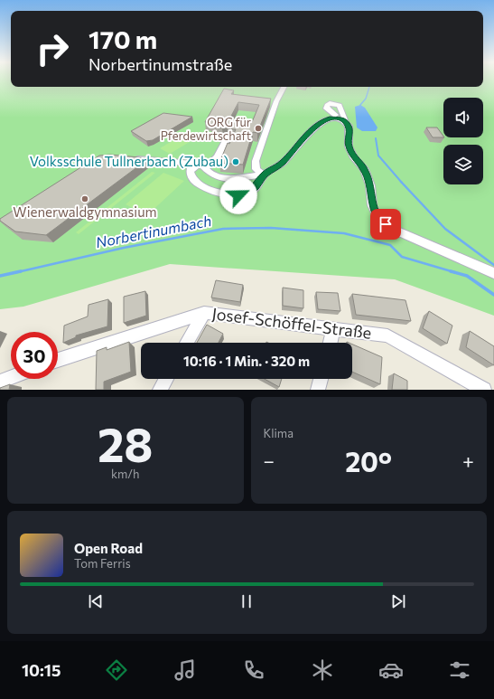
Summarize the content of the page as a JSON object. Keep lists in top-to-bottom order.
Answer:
{
  "streets": {
    "street": ["Josef-Schöffel-Straße"]
  },
  "water": ["Norbertinumbach"],
  "places": ["ORG für Pferdewirtschaft", "Volksschule Tullnerbach (Zubau)", "Wienerwaldgymnasium"],
  "page": {
    "turn": ["170 m", "Norbertinumstraße"],
    "limit": "30",
    "trip": "10:16 · 1 Min. · 320 m",
    "tile": [
      ["28", "km/h"],
      "Klima"
    ],
    "heat": ["−", "20°", "+"],
    "song": ["Open Road", "Tom Ferris"],
    "tabs": "10:15"
  }
}
